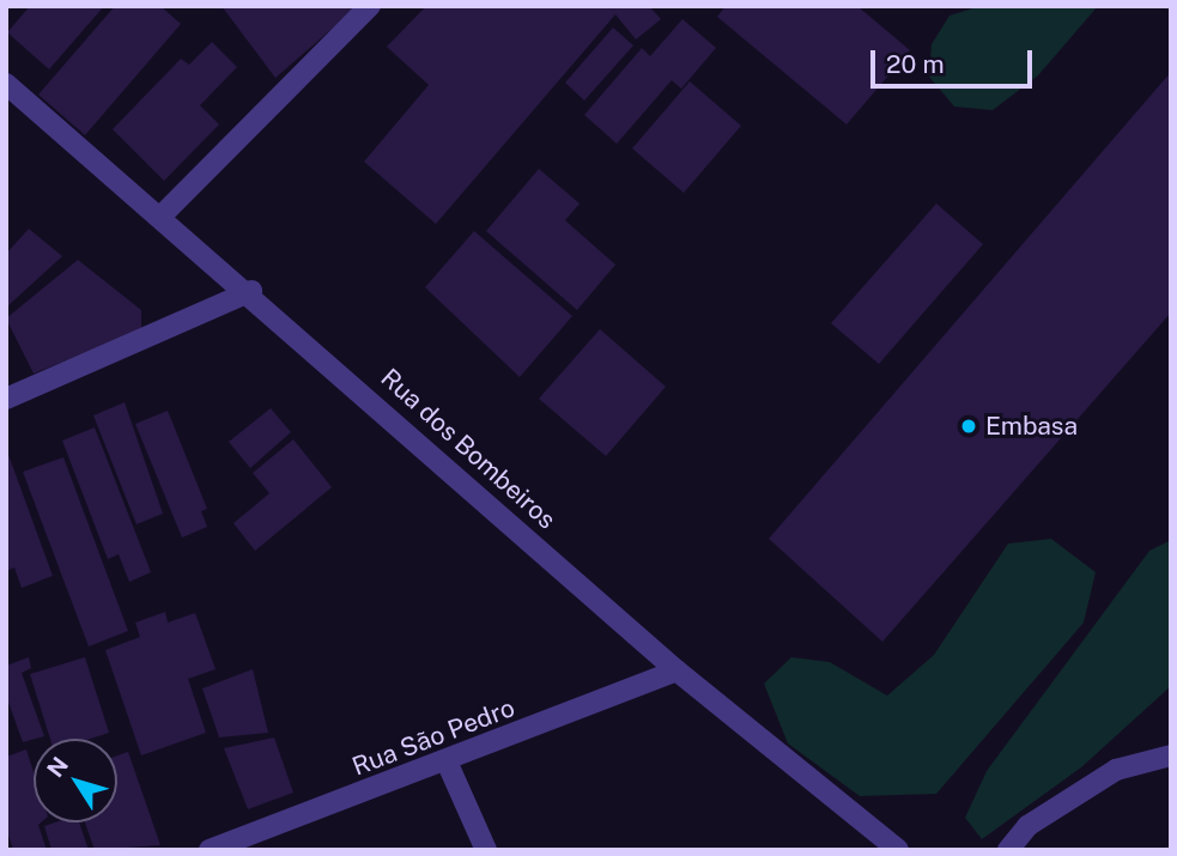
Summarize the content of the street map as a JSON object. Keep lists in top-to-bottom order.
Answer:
{
  "streets": {
    "street": ["Rua dos Bombeiros", "Rua São Pedro"]
  },
  "crossings": [
    ["Rua dos Bombeiros", "Rua São Pedro"]
  ],
  "places": ["Embasa"],
  "scale_bar": "20 m",
  "north": "top left"
}
